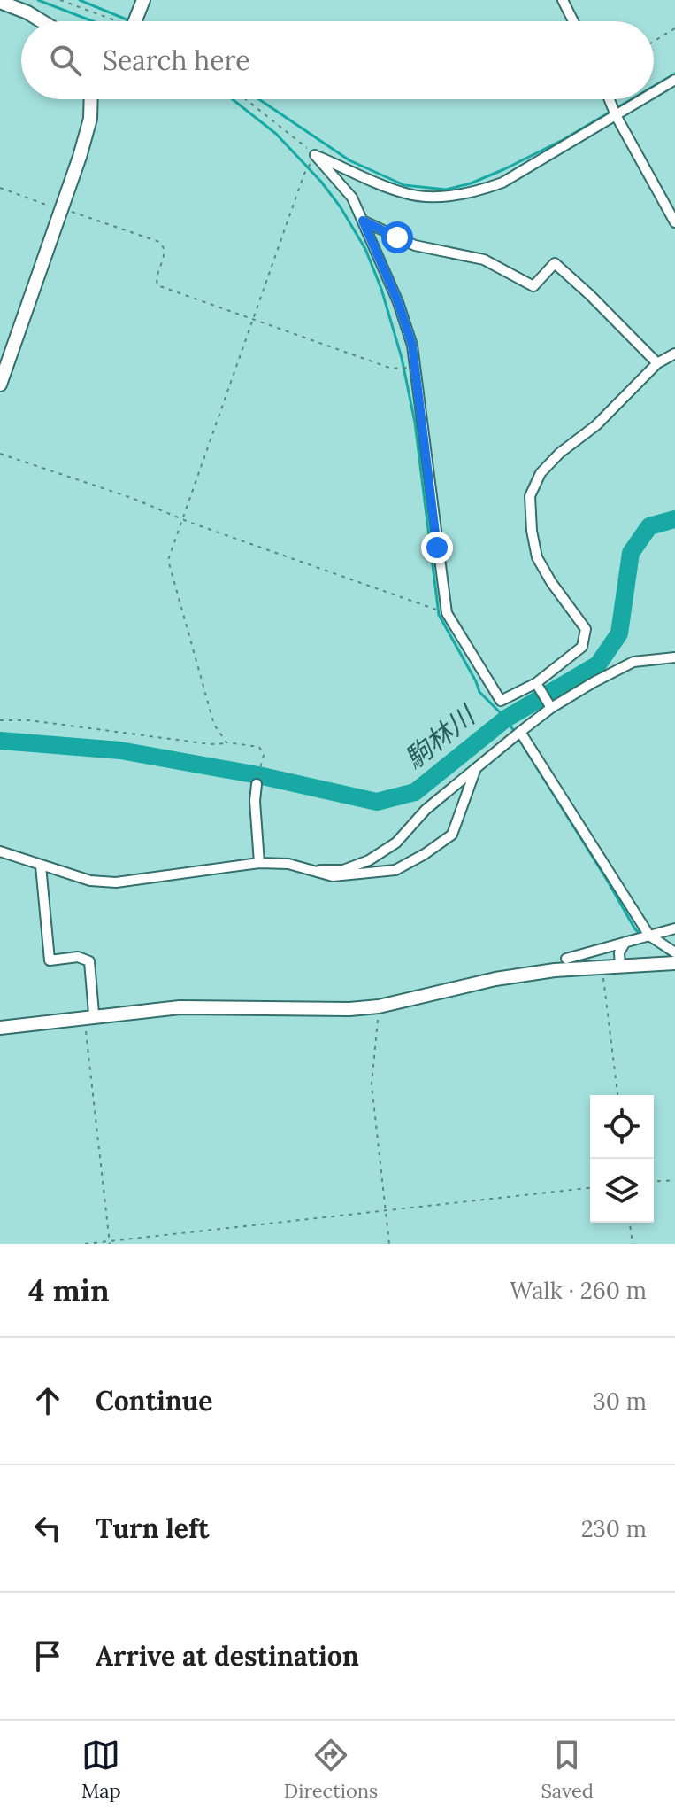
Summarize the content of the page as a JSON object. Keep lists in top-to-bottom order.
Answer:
{
  "water": ["駒林川"],
  "page": {
    "search": "Search here",
    "heading": ["4 min", "Walk · 260 m"],
    "list": [
      ["Continue", "30 m"],
      ["Turn left", "230 m"],
      "Arrive at destination"
    ],
    "nav": ["Map", "Directions", "Saved"]
  }
}
